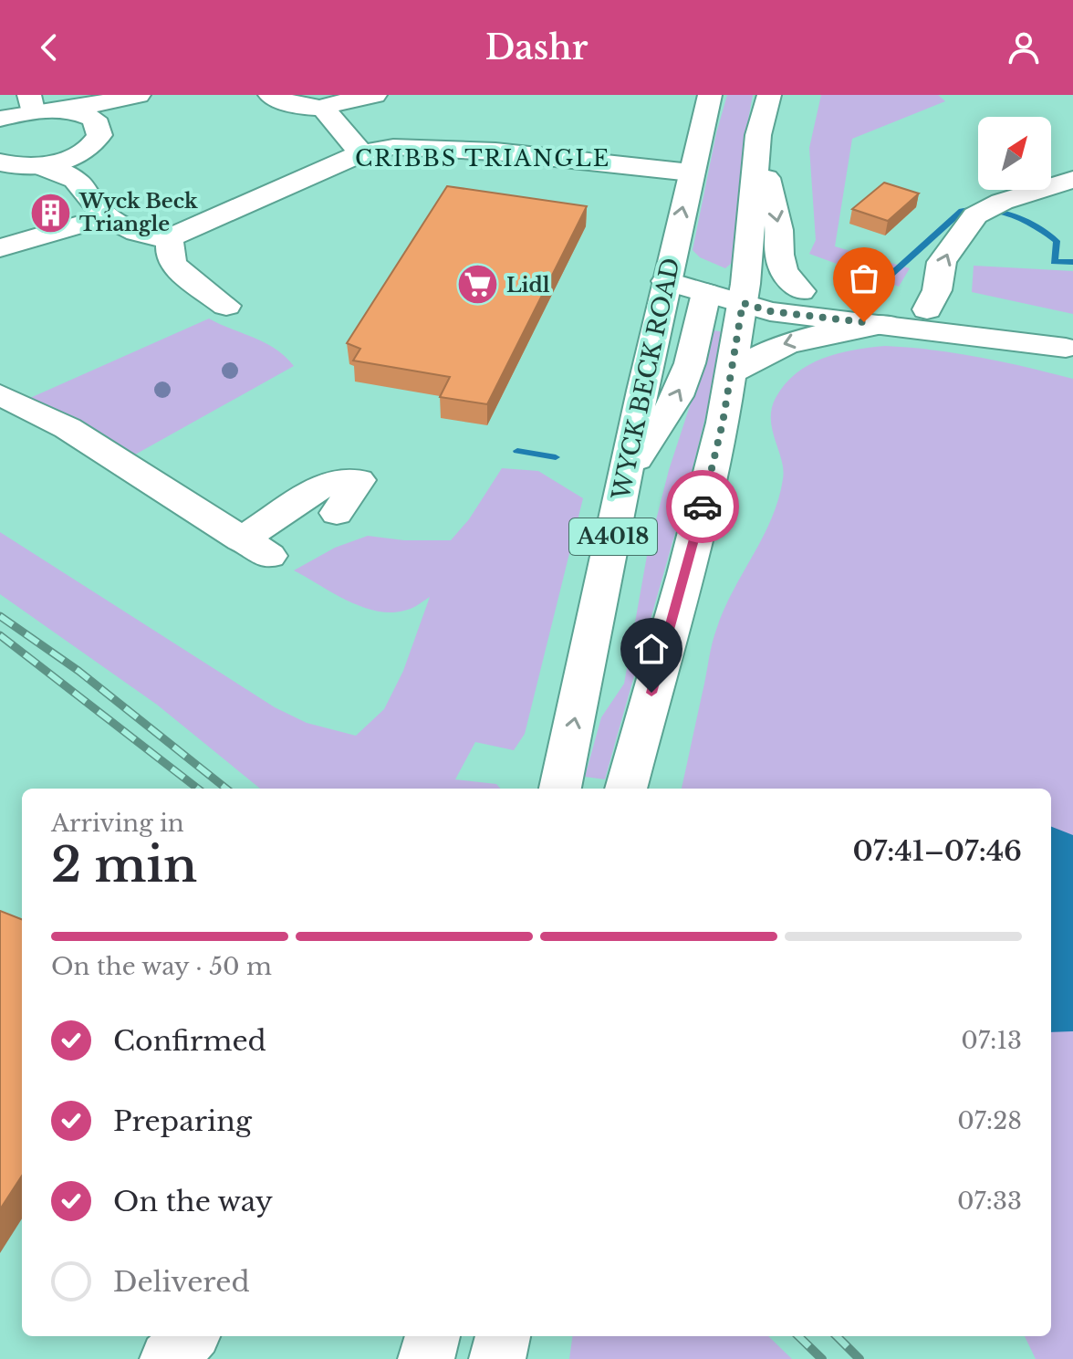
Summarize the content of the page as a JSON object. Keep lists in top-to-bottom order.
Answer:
{
  "streets": {
    "main road": ["WYCK BECK ROAD", "A4018"]
  },
  "districts": ["CRIBBS TRIANGLE"],
  "places": {
    "building": ["Wyck Beck Triangle"],
    "supermarket": ["Lidl"]
  },
  "north": "top right",
  "page": {
    "header": "Dashr",
    "heading": ["2 min", "Arriving in", "07:41–07:46"],
    "bar": "On the way · 50 m",
    "list": [
      ["Confirmed", "07:13"],
      ["Preparing", "07:28"],
      ["On the way", "07:33"],
      "Delivered"
    ]
  }
}
